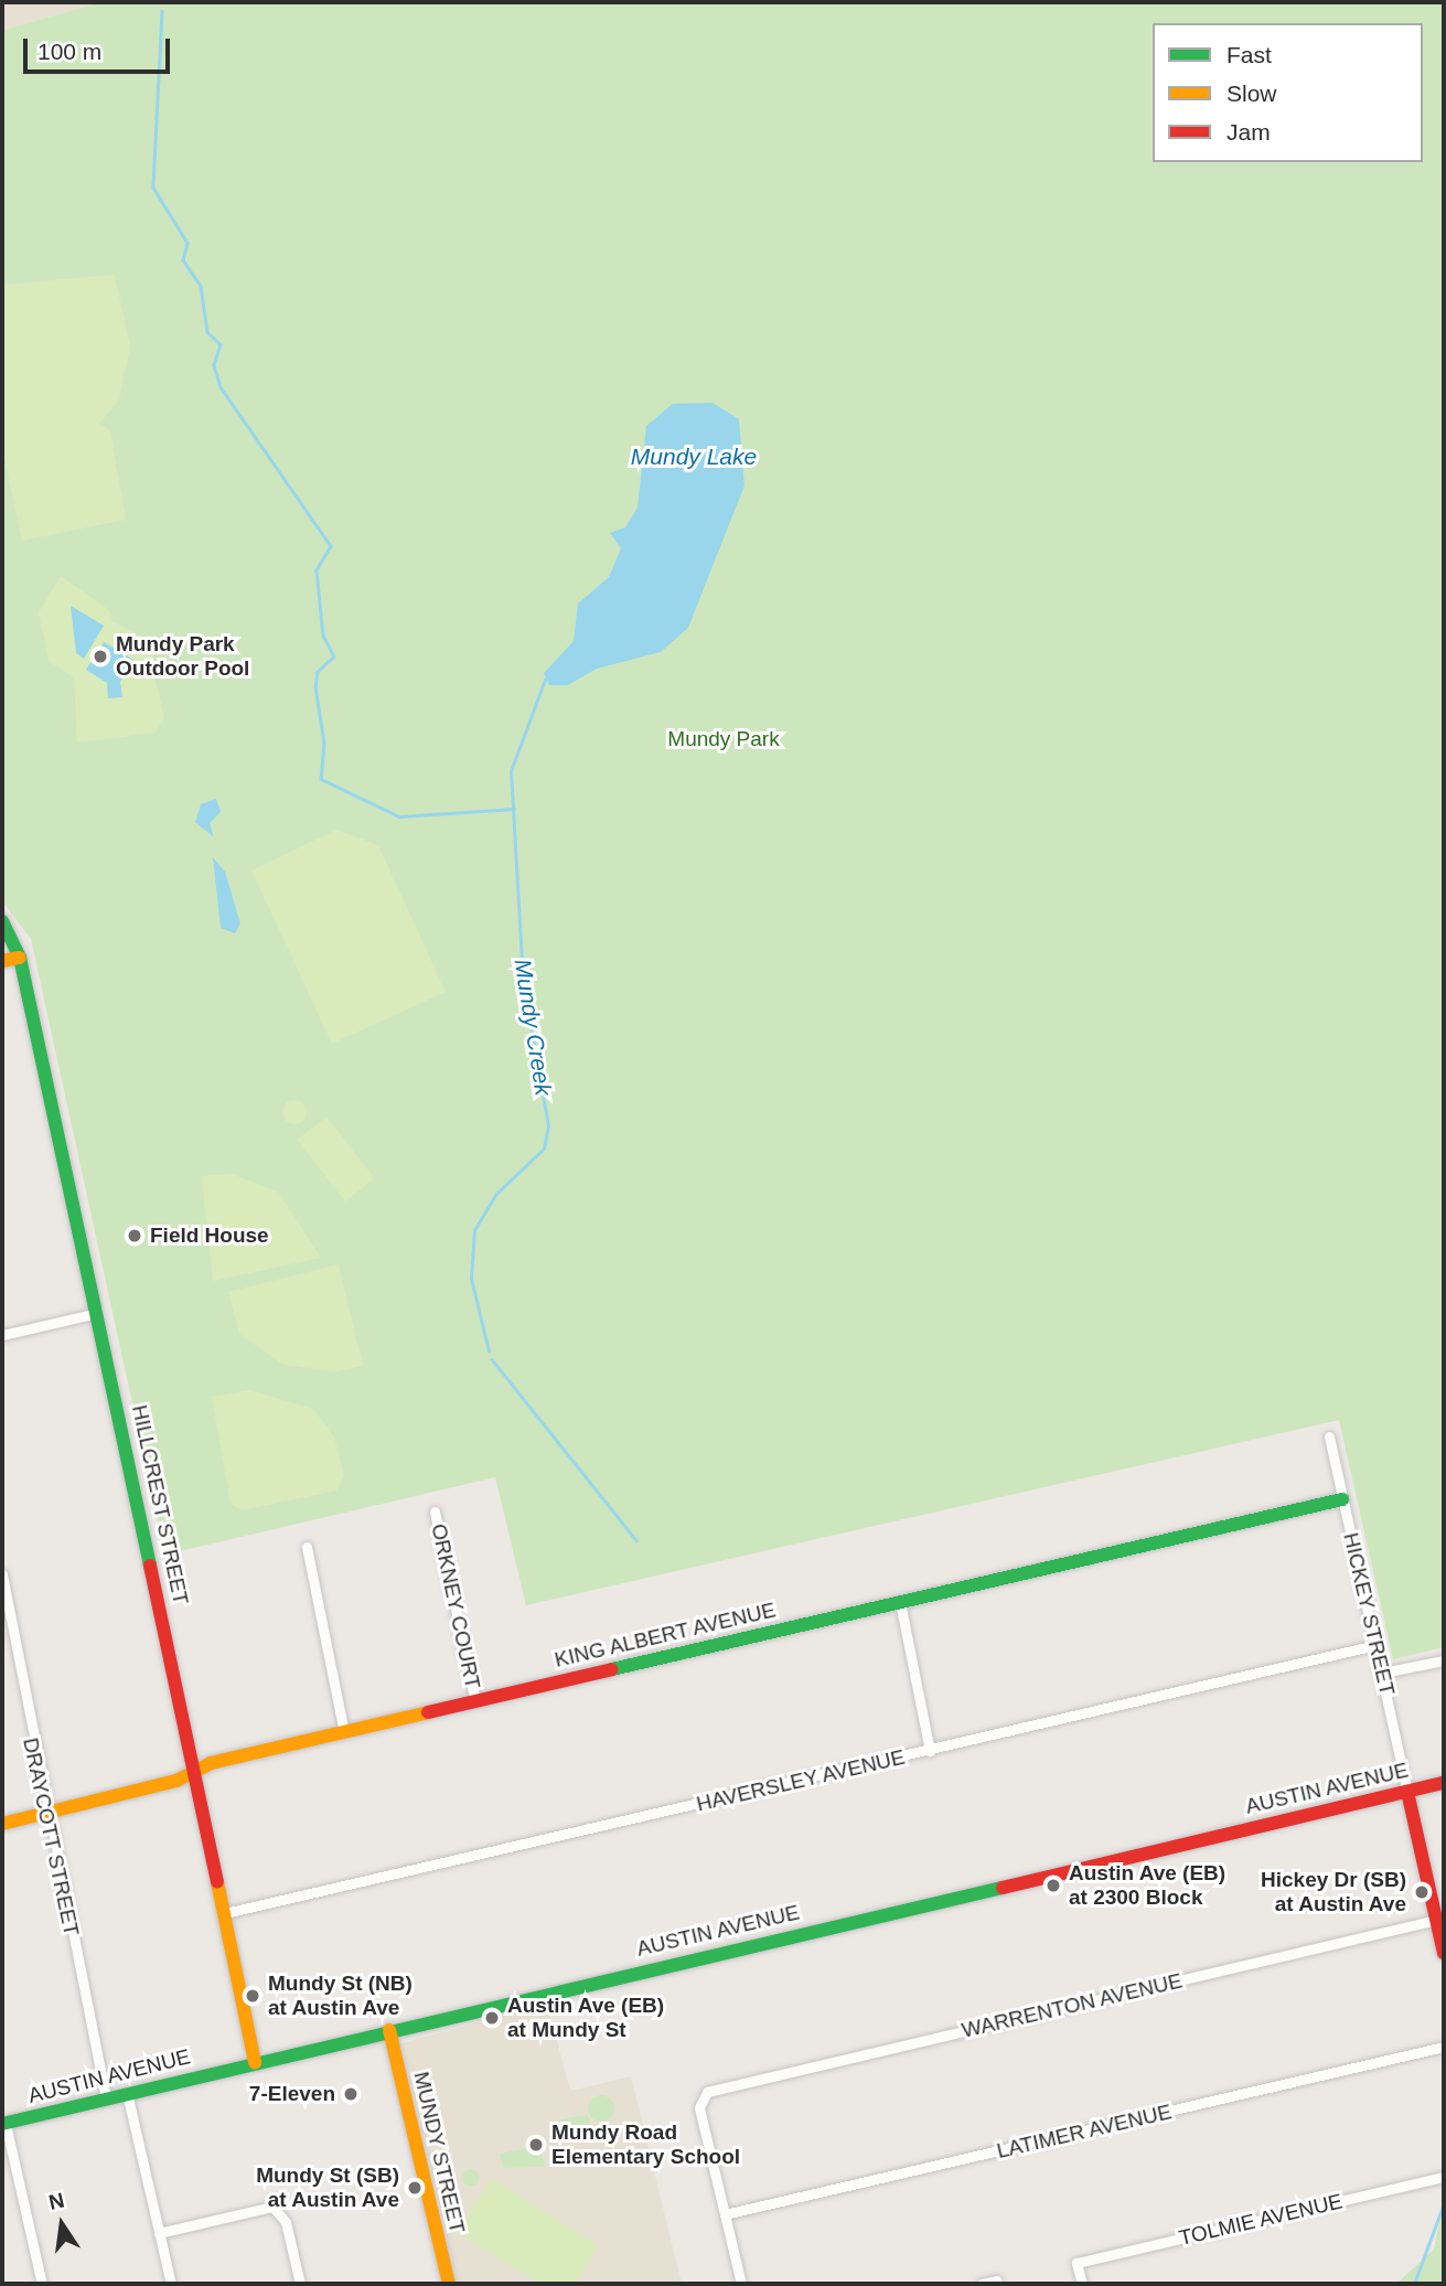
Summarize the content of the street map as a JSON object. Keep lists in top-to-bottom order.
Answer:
{
  "streets": {
    "street": [
      "HILLCREST STREET",
      "ORKNEY COURT",
      "HICKEY STREET",
      "KING ALBERT AVENUE",
      "HAVERSLEY AVENUE",
      "AUSTIN AVENUE",
      "DRAYCOTT STREET",
      "WARRENTON AVENUE",
      "LATIMER AVENUE",
      "MUNDY STREET",
      "TOLMIE AVENUE"
    ]
  },
  "crossings": [
    ["HILLCREST STREET", "KING ALBERT AVENUE"],
    ["HILLCREST STREET", "HAVERSLEY AVENUE"],
    ["HILLCREST STREET", "AUSTIN AVENUE"],
    ["ORKNEY COURT", "KING ALBERT AVENUE"],
    ["HICKEY STREET", "KING ALBERT AVENUE"],
    ["HICKEY STREET", "HAVERSLEY AVENUE"],
    ["HICKEY STREET", "AUSTIN AVENUE"],
    ["KING ALBERT AVENUE", "DRAYCOTT STREET"],
    ["AUSTIN AVENUE", "DRAYCOTT STREET"],
    ["AUSTIN AVENUE", "MUNDY STREET"],
    ["WARRENTON AVENUE", "LATIMER AVENUE"]
  ],
  "water": ["Mundy Lake", "Mundy Creek"],
  "parks": ["Mundy Park"],
  "places": [
    "Mundy Park Outdoor Pool",
    "Field House",
    "Austin Ave (EB) at 2300 Block",
    "Hickey Dr (SB) at Austin Ave",
    "Mundy St (NB) at Austin Ave",
    "Austin Ave (EB) at Mundy St",
    "7-Eleven",
    "Mundy Road Elementary School",
    "Mundy St (SB) at Austin Ave"
  ],
  "legend": ["Fast", "Slow", "Jam"],
  "scale_bar": "100 m",
  "north": "top"
}
